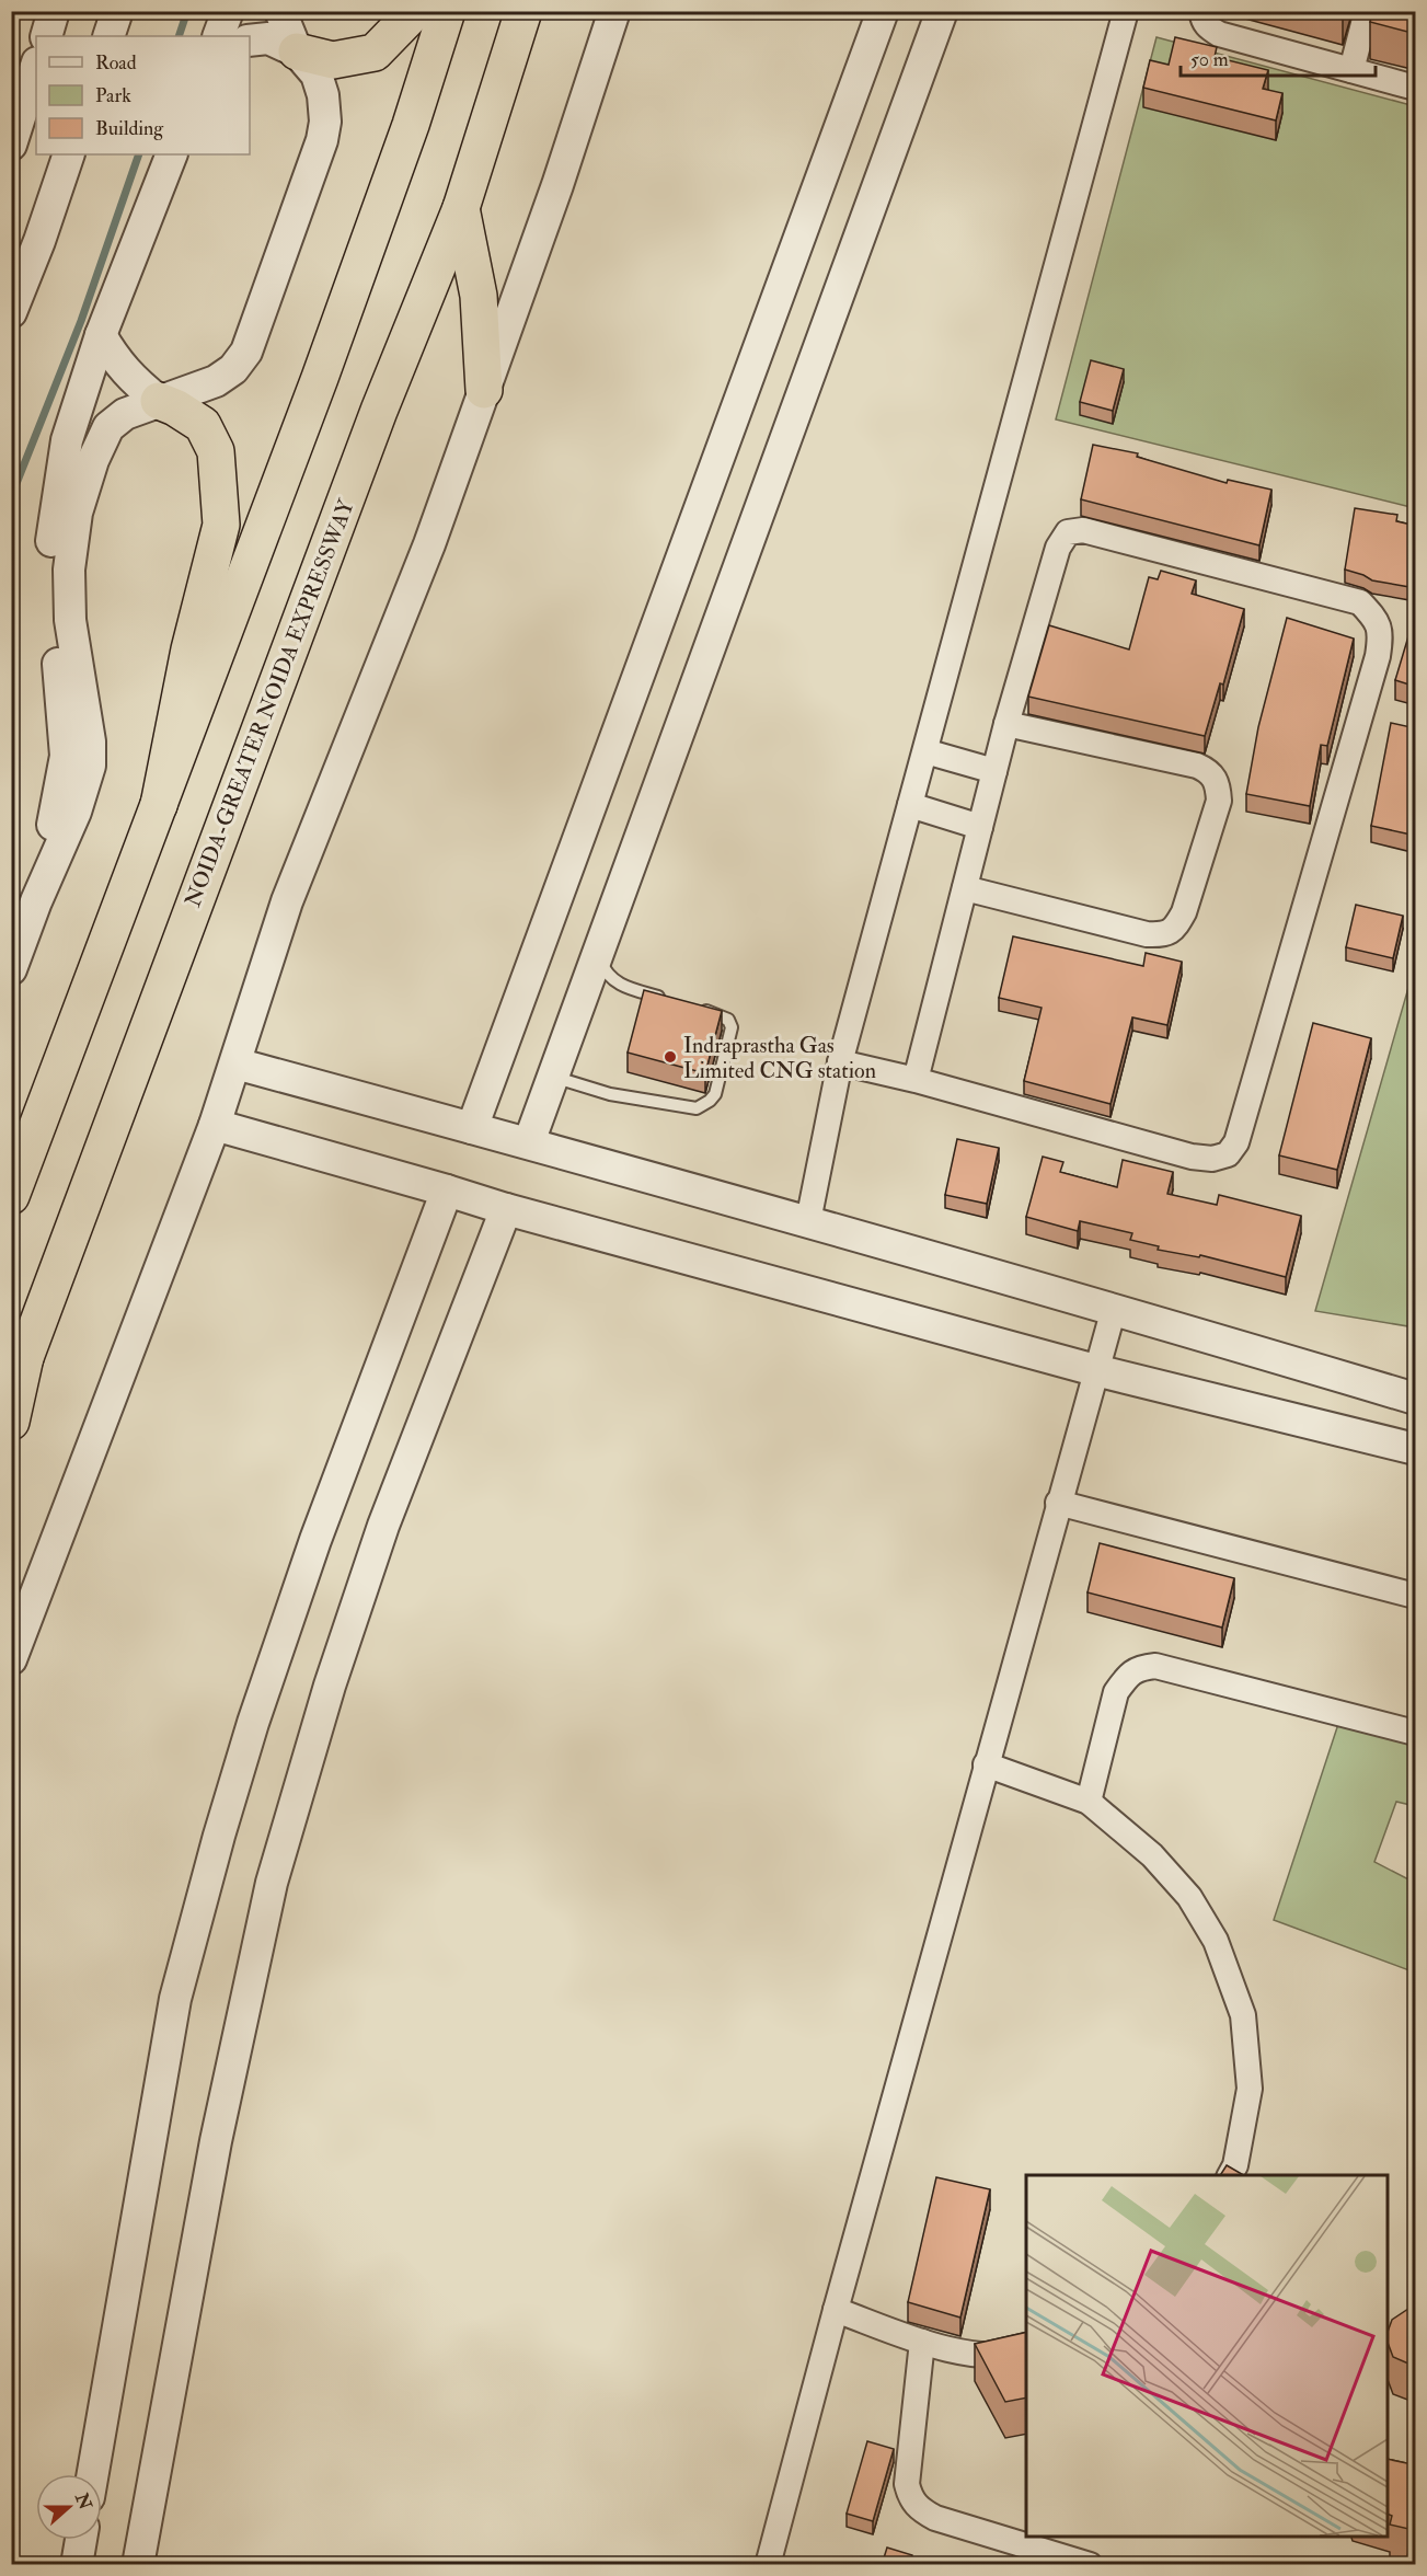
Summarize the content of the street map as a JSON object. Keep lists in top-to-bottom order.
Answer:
{
  "streets": {
    "highway": ["NOIDA-GREATER NOIDA EXPRESSWAY"]
  },
  "places": ["Indraprastha Gas Limited CNG station"],
  "legend": ["Road", "Park", "Building"],
  "scale_bar": "50 m",
  "north": "right"
}
